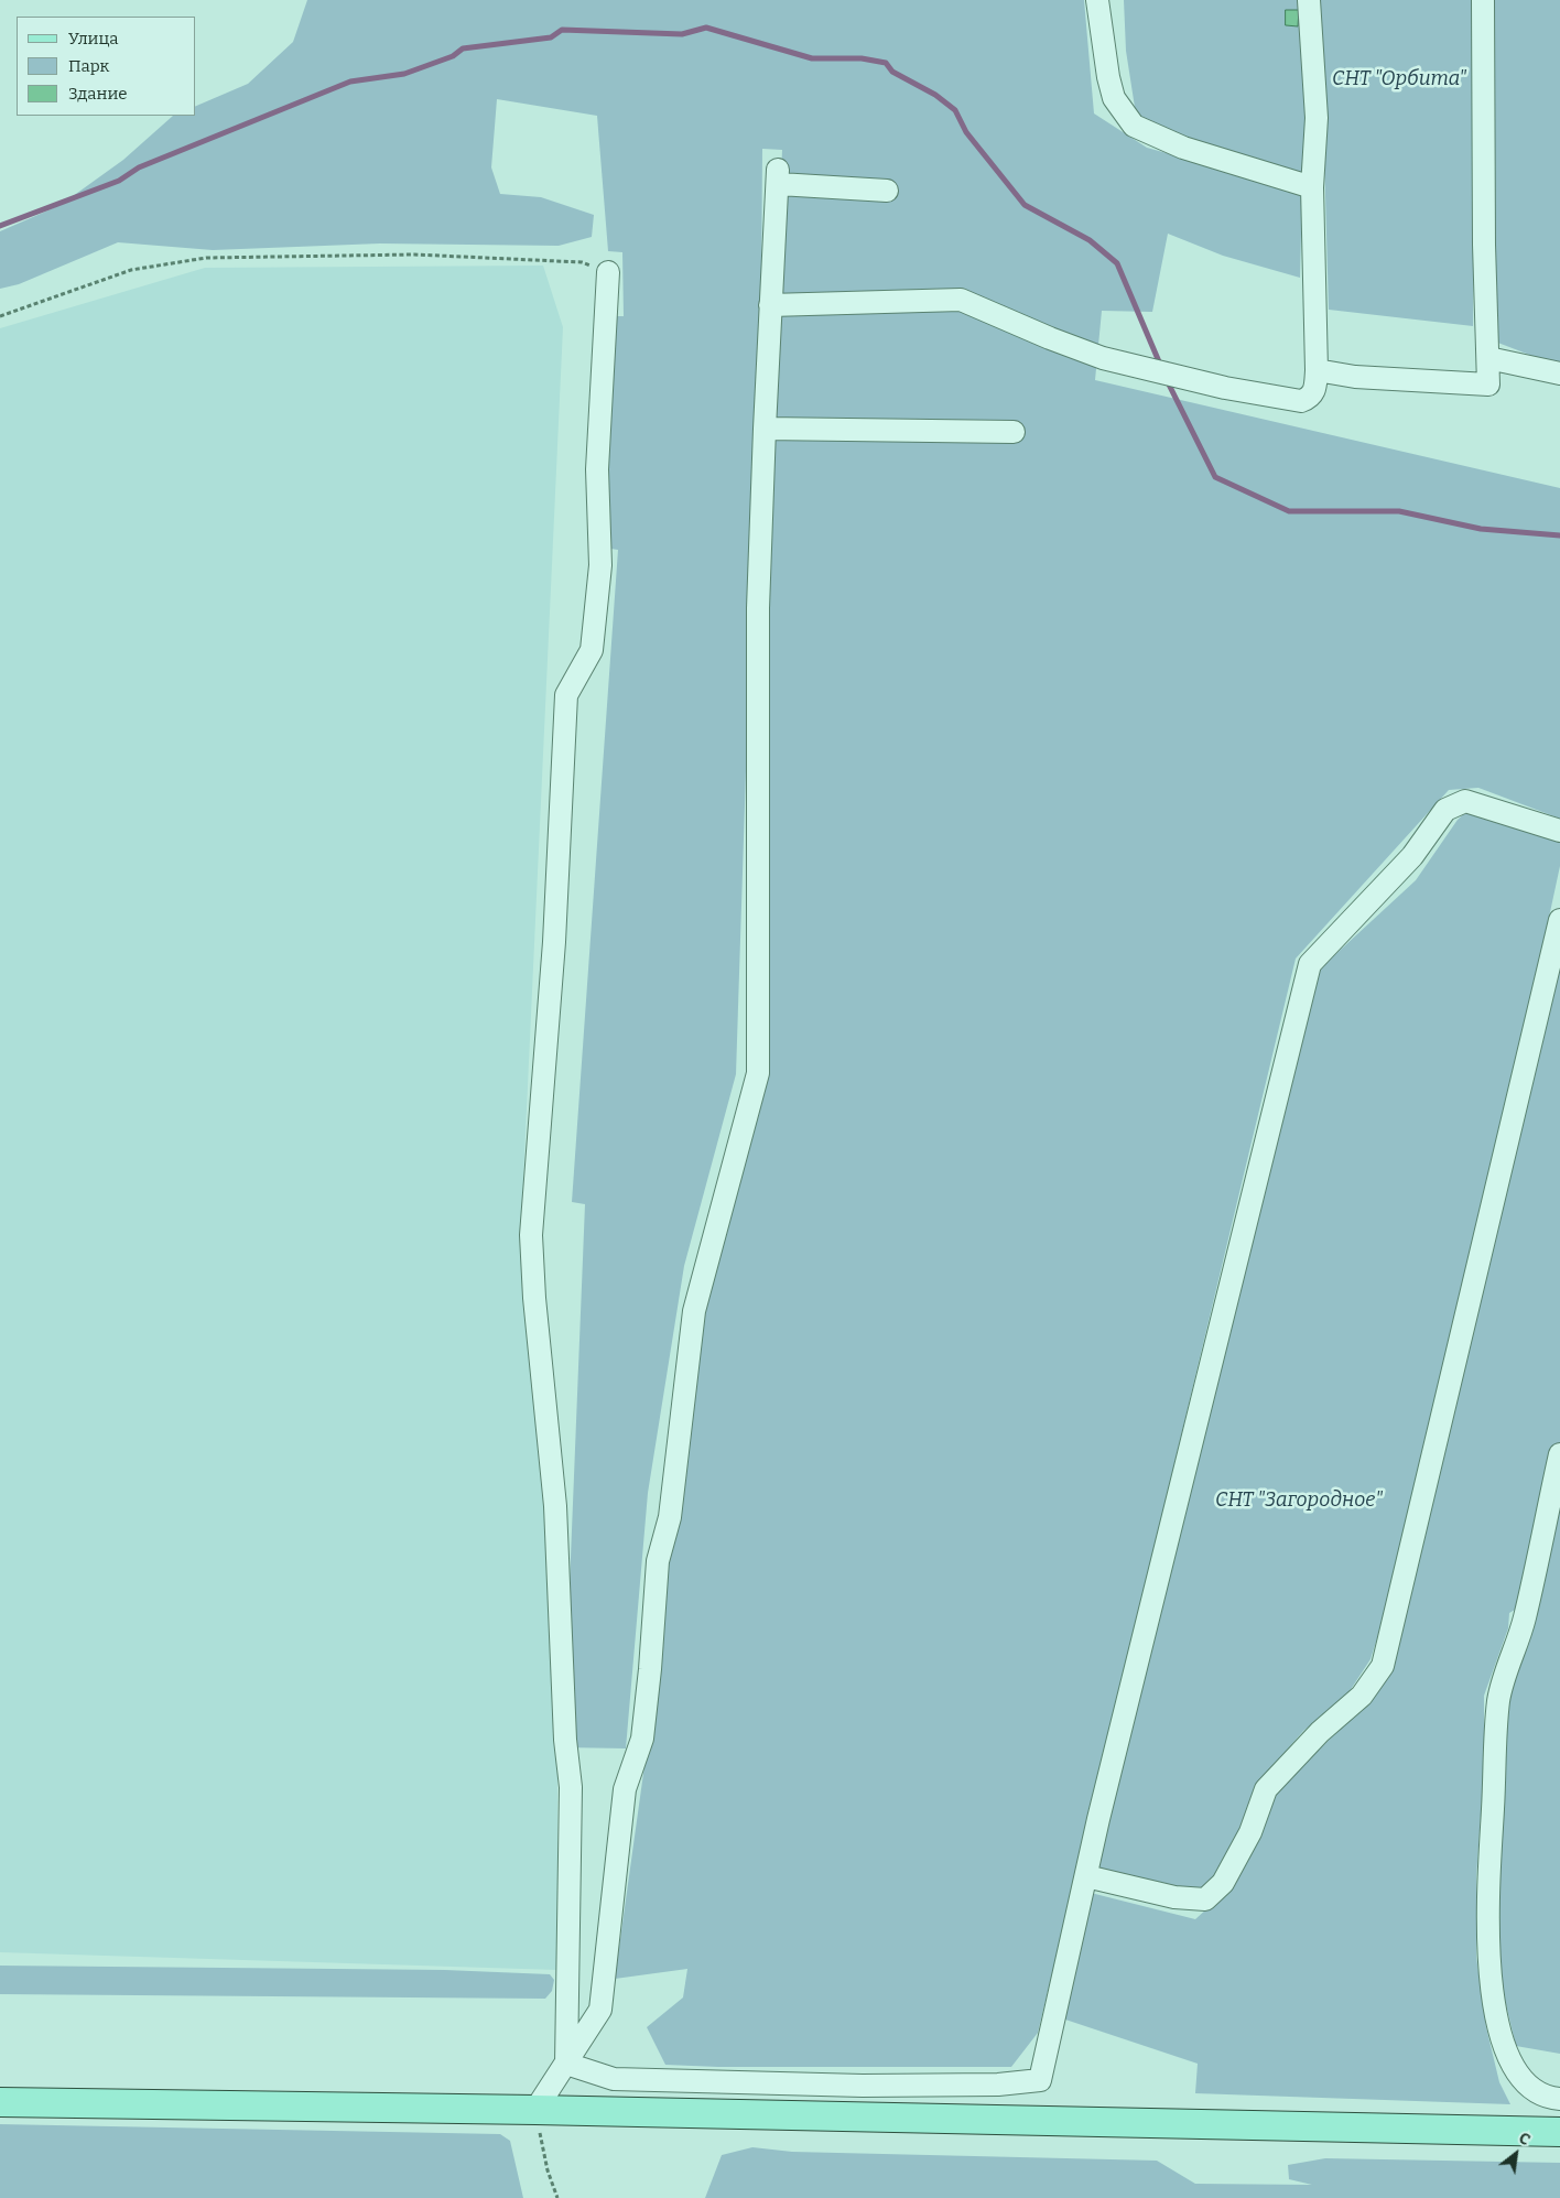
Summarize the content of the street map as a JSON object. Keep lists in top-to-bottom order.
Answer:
{
  "parks": ["CНТ \"Орбита\"", "СНТ \"Загородное\""],
  "legend": ["Улица", "Парк", "Здание"],
  "north": "top right"
}
